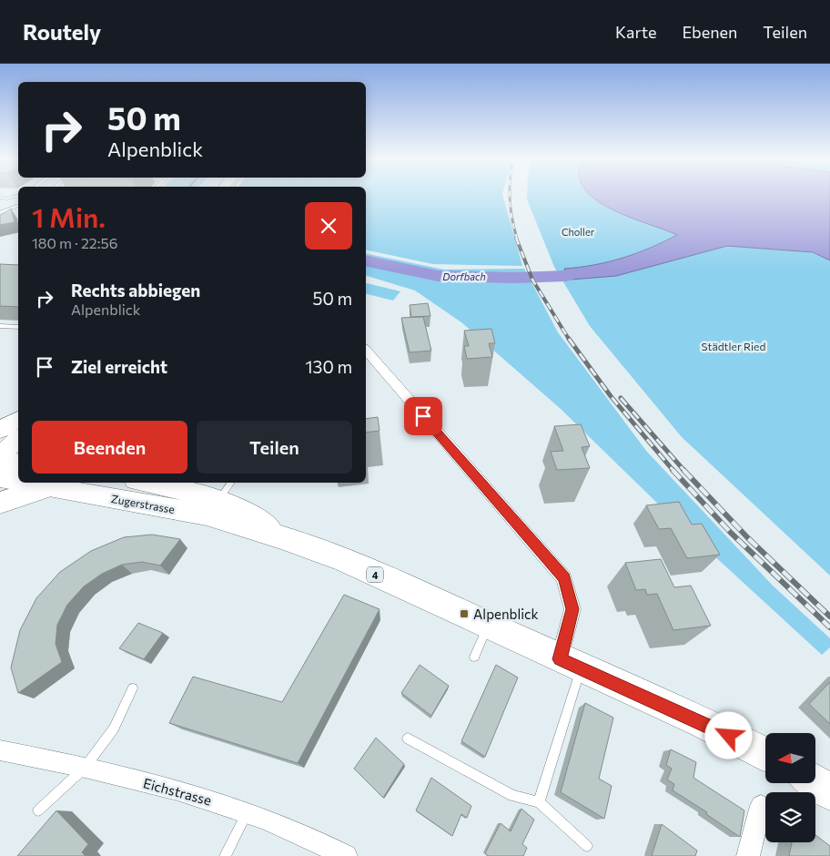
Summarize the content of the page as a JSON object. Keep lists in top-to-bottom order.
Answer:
{
  "streets": {
    "main road": ["Zugerstrasse", "4"],
    "street": ["Eichstrasse"]
  },
  "water": ["Dorfbach"],
  "parks": ["Choller", "Städtler Ried"],
  "places": {
    "transit": ["Alpenblick"]
  },
  "north": "left",
  "page": {
    "header": "Routely",
    "nav": ["Karte", "Ebenen", "Teilen"],
    "turn": ["50 m", "Alpenblick"],
    "heading": ["1 Min.", "180 m · 22:56"],
    "list": [
      {
        "name": "Rechts abbiegen",
        "note": "Alpenblick",
        "value": "50 m"
      },
      {
        "name": "Ziel erreicht",
        "value": "130 m"
      }
    ],
    "buttons": ["Beenden", "Teilen"]
  }
}
